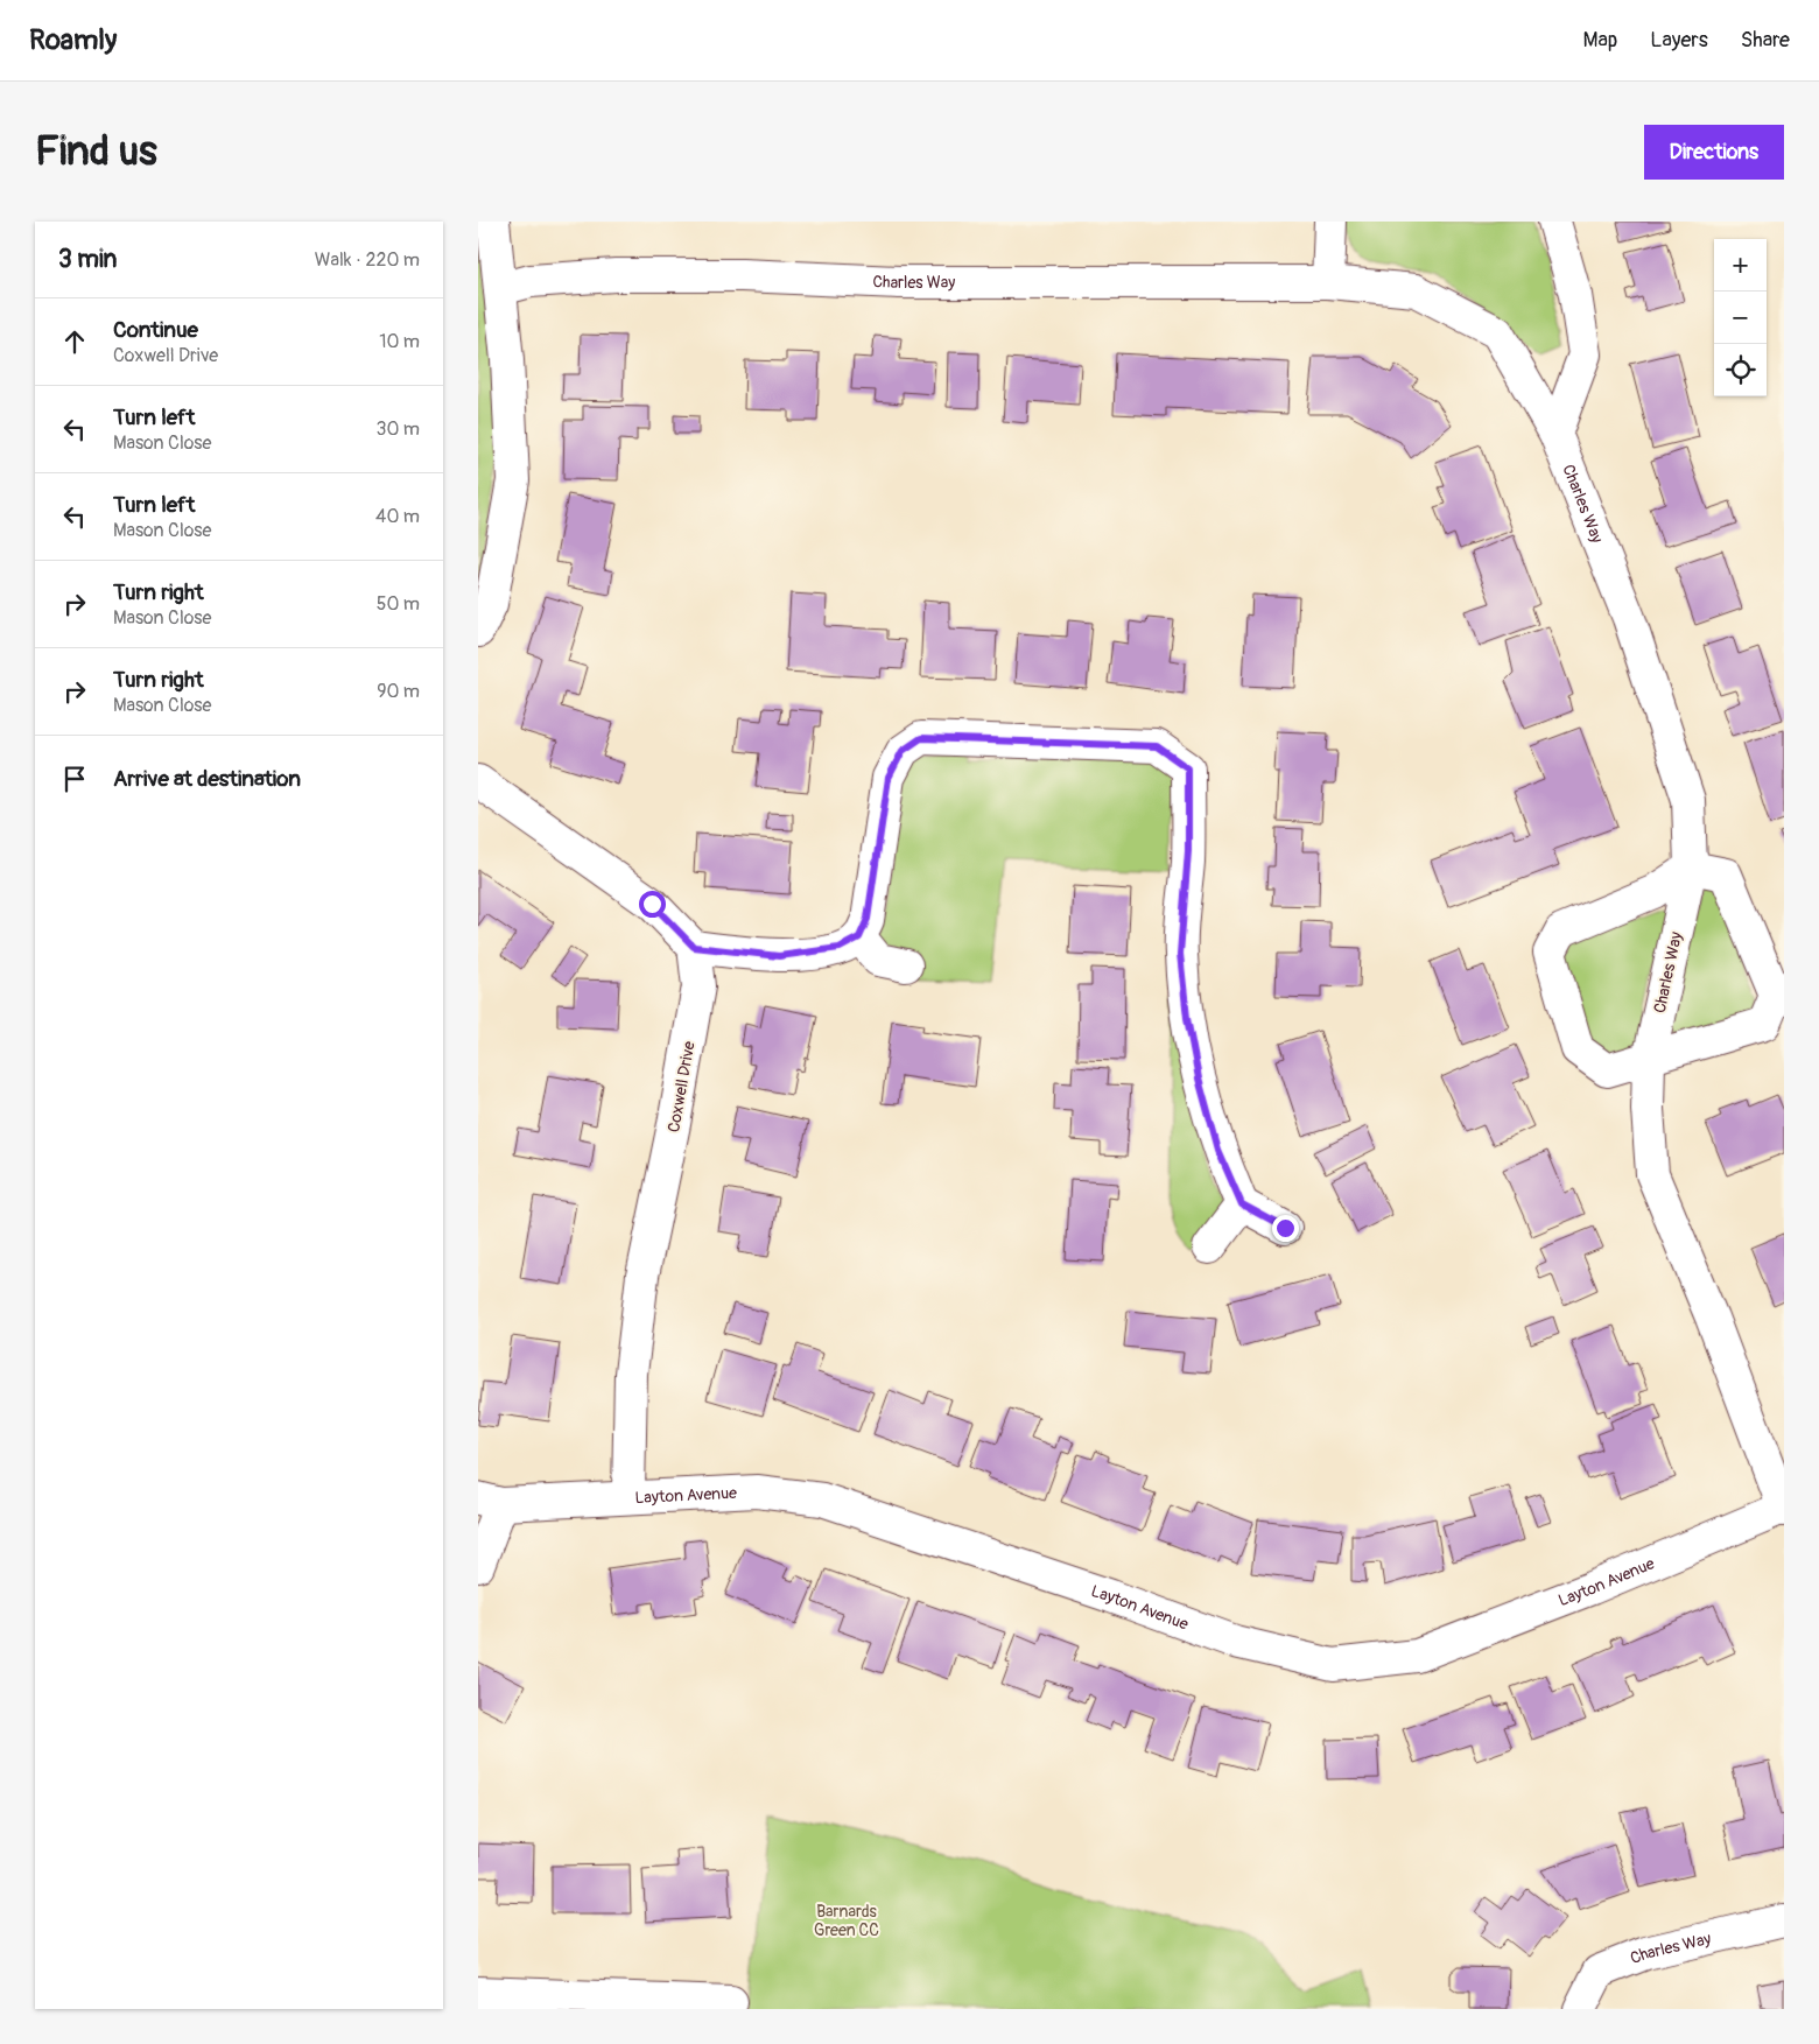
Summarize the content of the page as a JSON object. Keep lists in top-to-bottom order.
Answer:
{
  "streets": {
    "street": ["Charles Way", "Coxwell Drive", "Layton Avenue"]
  },
  "crossings": [
    ["Charles Way", "Layton Avenue"],
    ["Coxwell Drive", "Layton Avenue"]
  ],
  "parks": ["Barnards Green CC"],
  "page": {
    "header": "Roamly",
    "nav": ["Map", "Layers", "Share"],
    "buttons": "Directions",
    "title": "Find us",
    "heading": ["3 min", "Walk · 220 m"],
    "map_buttons": ["+", "−"],
    "list": [
      ["Continue", "Coxwell Drive", "10 m"],
      ["Turn left", "Mason Close", "30 m"],
      ["Turn left", "Mason Close", "40 m"],
      ["Turn right", "Mason Close", "50 m"],
      ["Turn right", "Mason Close", "90 m"],
      "Arrive at destination"
    ]
  }
}
